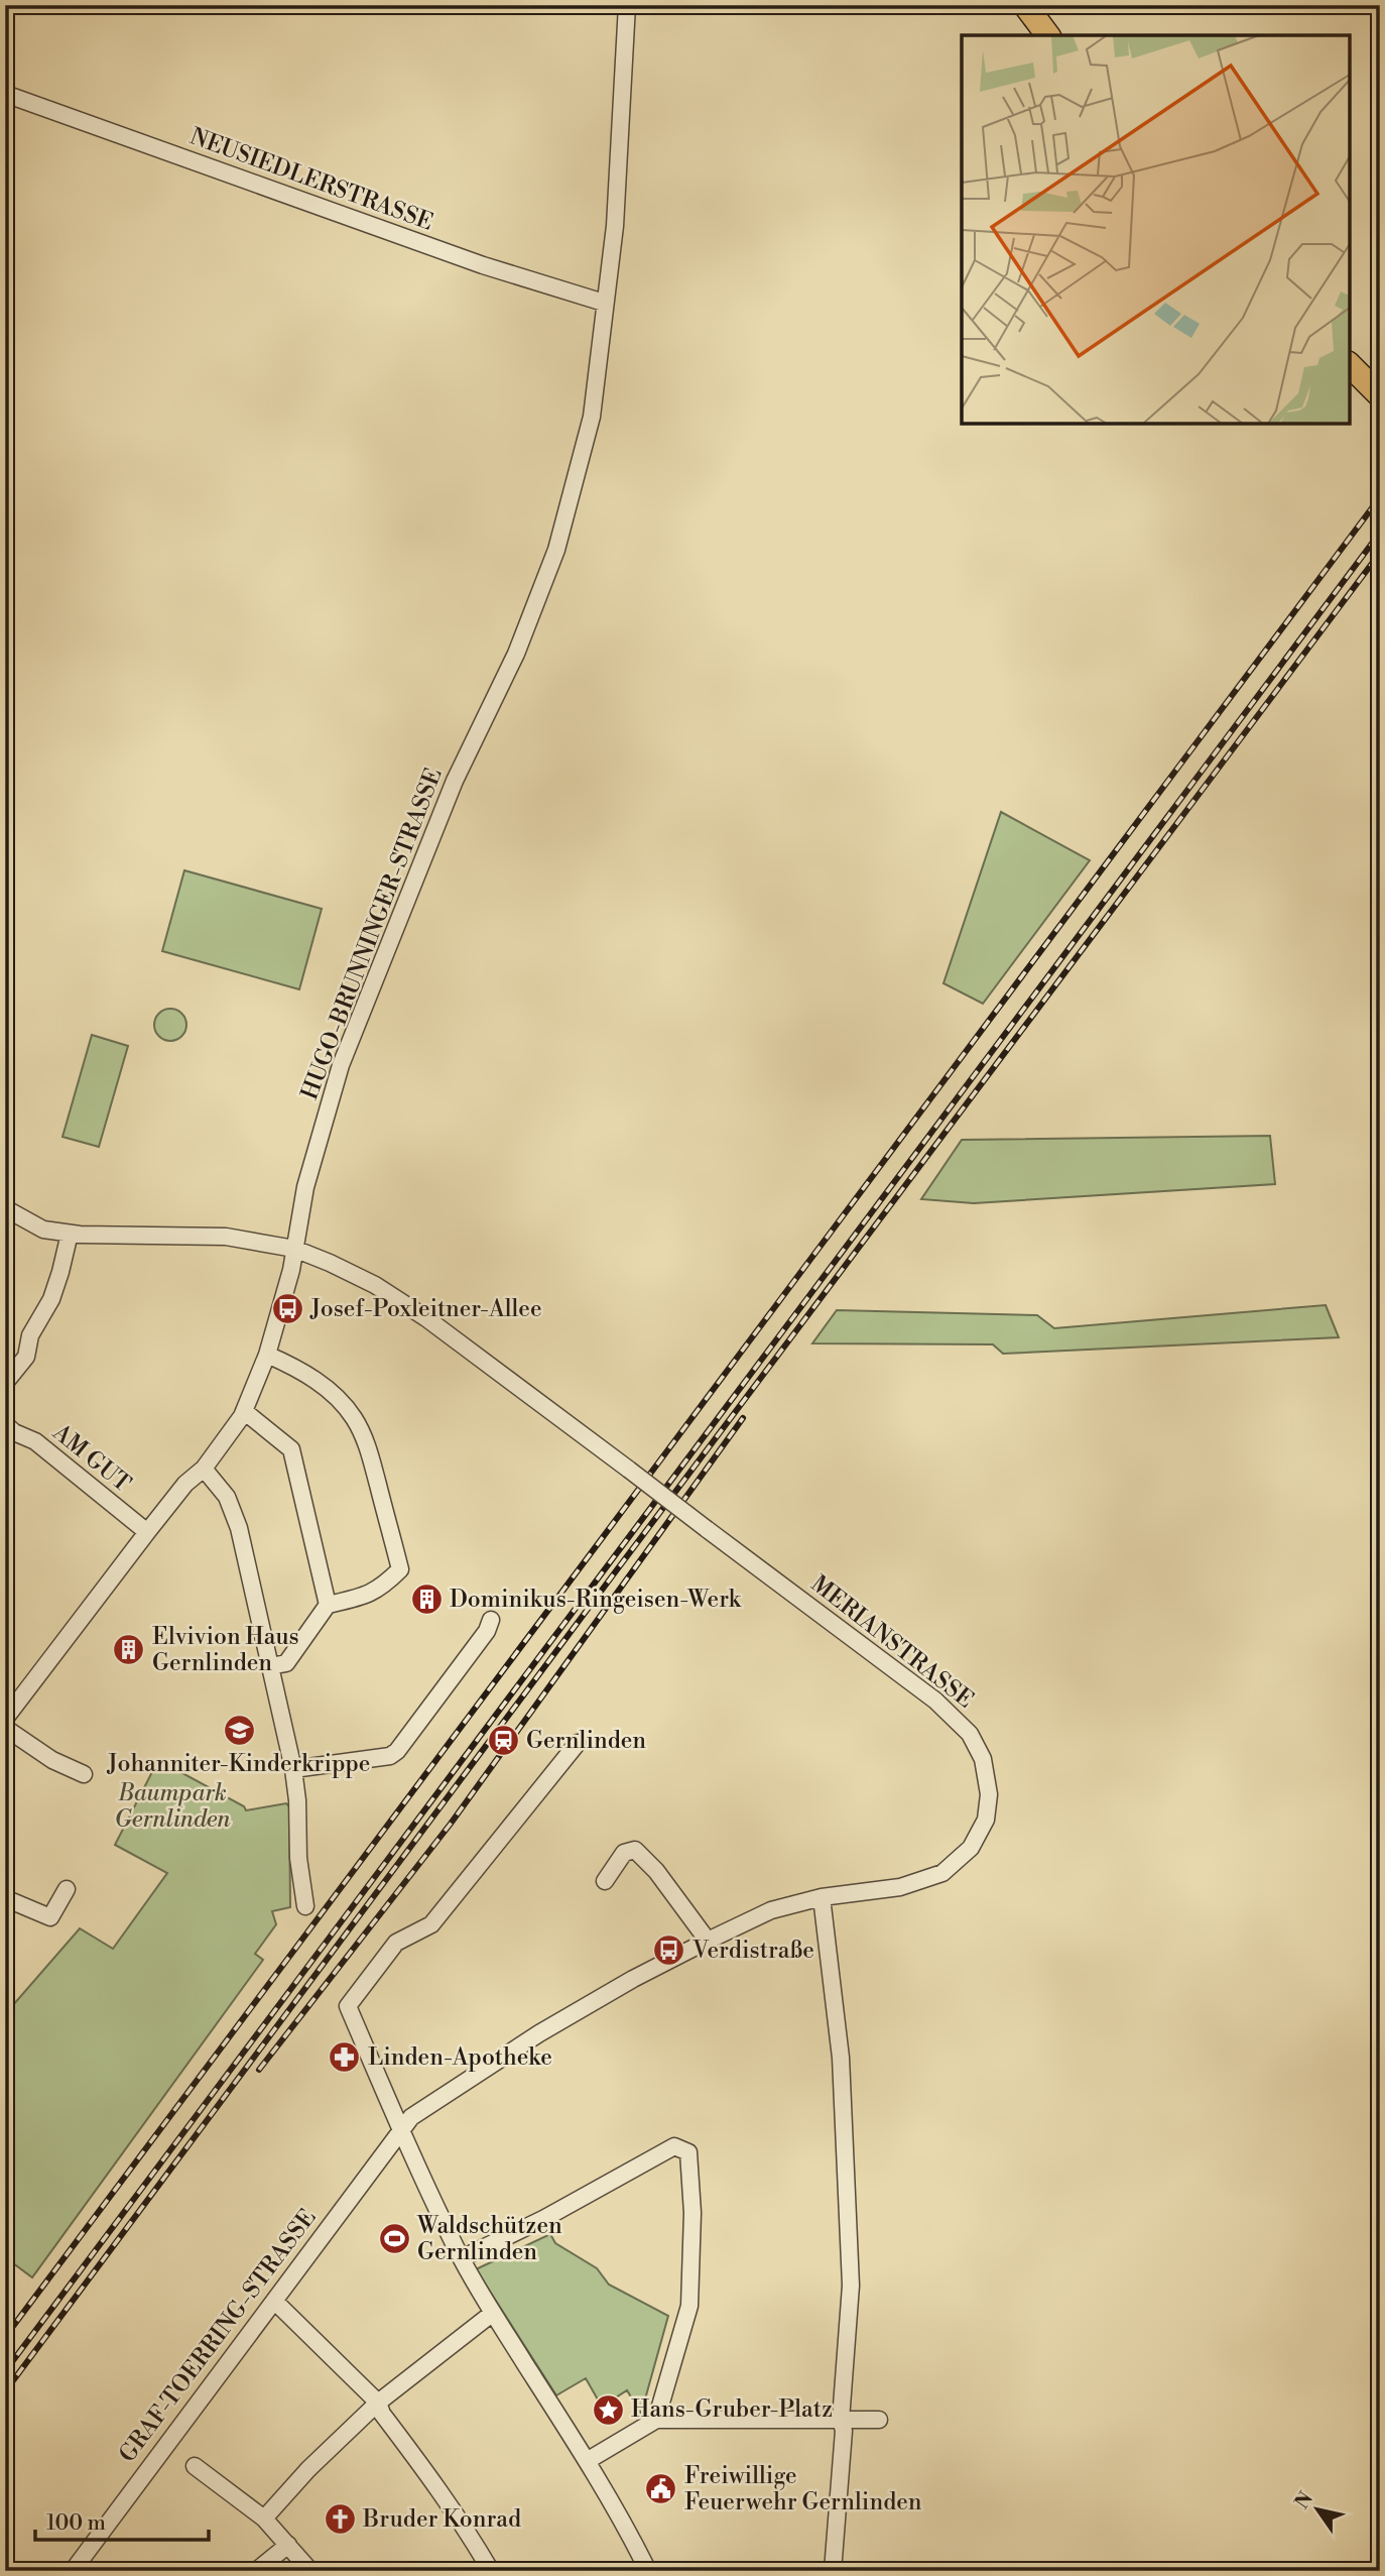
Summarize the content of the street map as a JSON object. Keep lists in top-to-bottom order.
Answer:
{
  "streets": {
    "street": [
      "NEUSIEDLERSTRASSE",
      "HUGO-BRUNNINGER-STRASSE",
      "AM GUT",
      "MERIANSTRASSE",
      "GRAF-TOERRING-STRASSE"
    ]
  },
  "crossings": [
    ["NEUSIEDLERSTRASSE", "HUGO-BRUNNINGER-STRASSE"],
    ["HUGO-BRUNNINGER-STRASSE", "AM GUT"],
    ["HUGO-BRUNNINGER-STRASSE", "MERIANSTRASSE"],
    ["MERIANSTRASSE", "GRAF-TOERRING-STRASSE"]
  ],
  "parks": ["Baumpark Gernlinden"],
  "places": {
    "bus stop": ["Josef-Poxleitner-Allee", "Verdistraße"],
    "building": ["Dominikus-Ringeisen-Werk", "Elvivion Haus Gernlinden"],
    "school or university": ["Johanniter-Kinderkrippe"],
    "station": ["Gernlinden"],
    "pharmacy": ["Linden-Apotheke"],
    "sports": ["Waldschützen Gernlinden"],
    "place": ["Hans-Gruber-Platz"],
    "public building": ["Freiwillige Feuerwehr Gernlinden"],
    "church": ["Bruder Konrad"]
  },
  "scale_bar": "100 m",
  "north": "top left"
}
